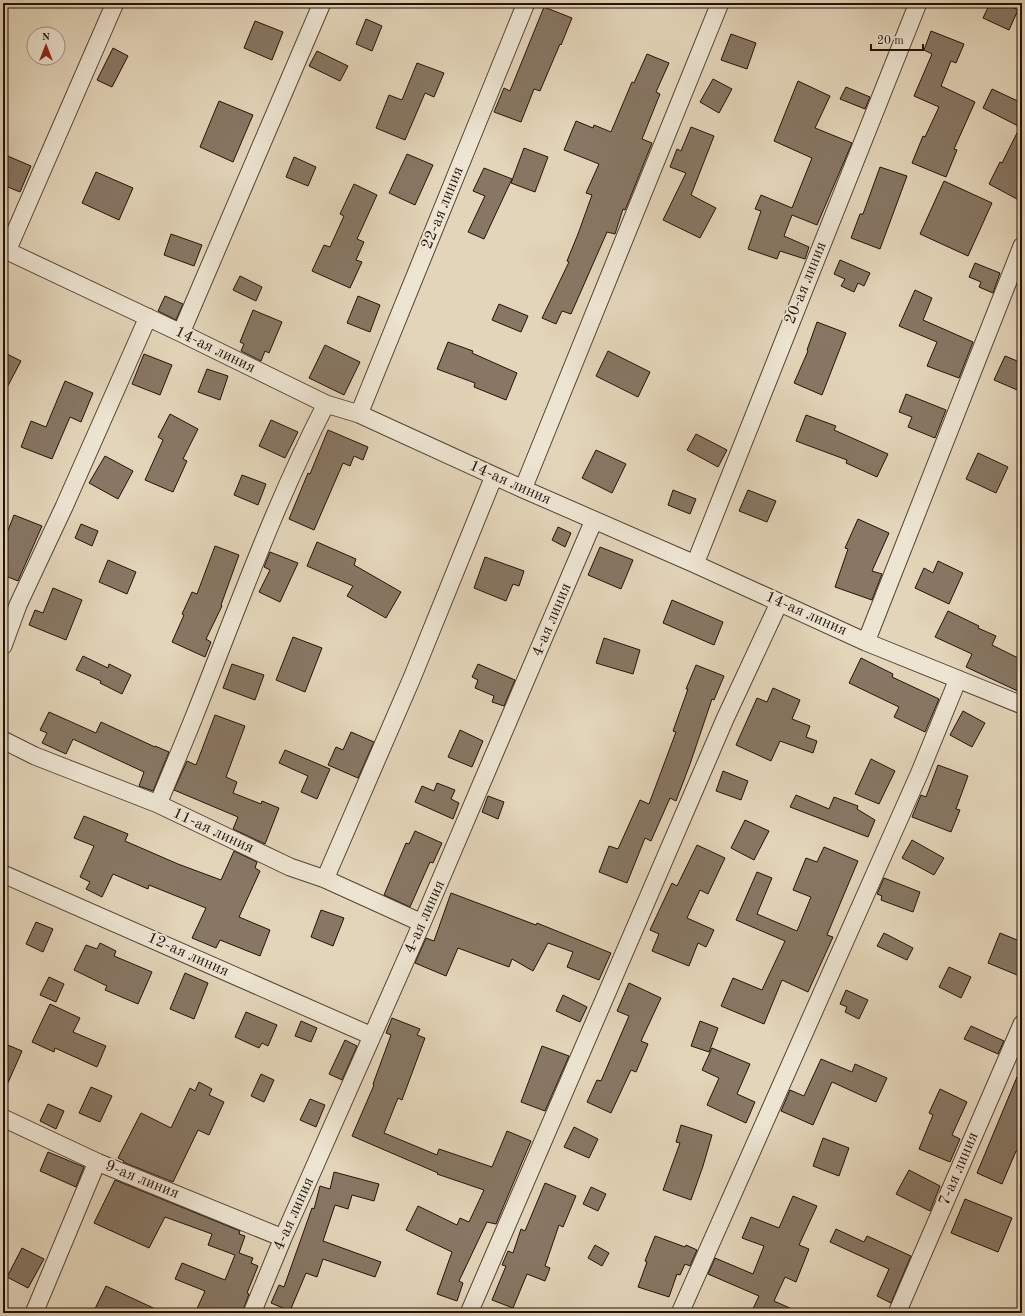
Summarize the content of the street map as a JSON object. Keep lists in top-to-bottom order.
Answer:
{
  "streets": {
    "street": [
      "22-ая линия",
      "20-ая линия",
      "14-ая линия",
      "4-ая линия",
      "11-ая линия",
      "12-ая линия",
      "7-ая линия",
      "9-ая линия"
    ]
  },
  "crossings": [
    ["22-ая линия", "14-ая линия"],
    ["20-ая линия", "14-ая линия"],
    ["14-ая линия", "4-ая линия"],
    ["4-ая линия", "11-ая линия"],
    ["4-ая линия", "12-ая линия"],
    ["4-ая линия", "9-ая линия"]
  ],
  "scale_bar": "20 m",
  "north": "top"
}
